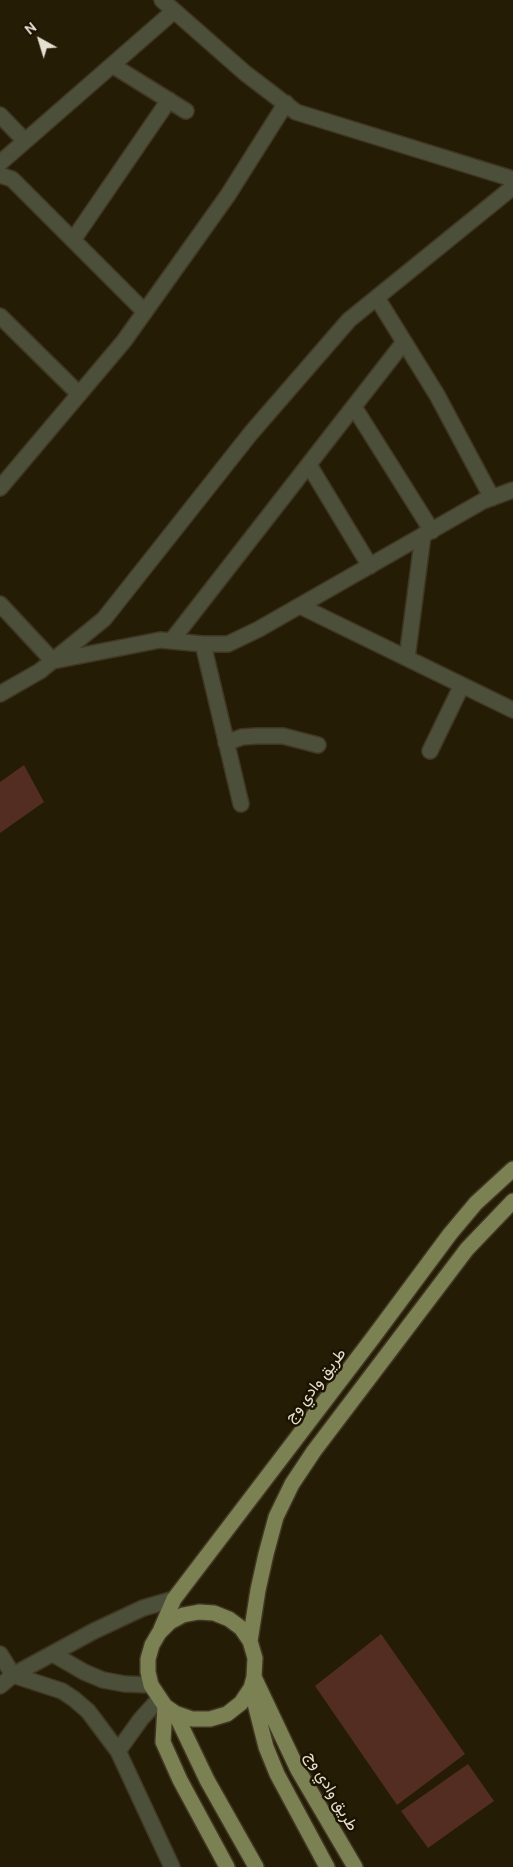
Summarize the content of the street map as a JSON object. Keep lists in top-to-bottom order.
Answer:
{
  "streets": {
    "main road": ["طريق وادي وج"]
  },
  "north": "top left"
}
